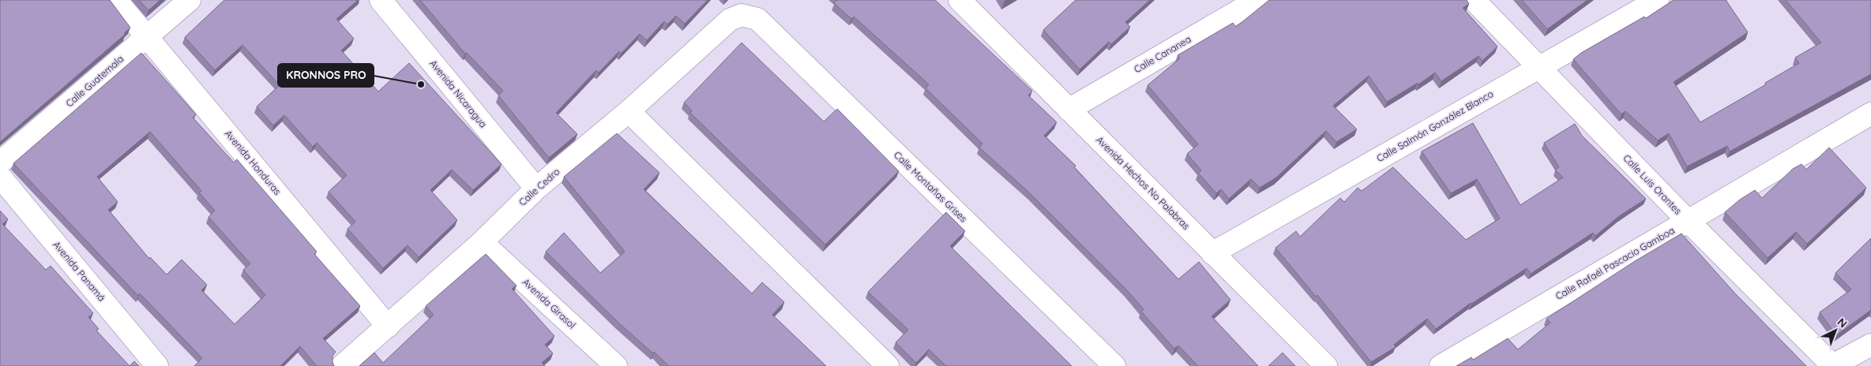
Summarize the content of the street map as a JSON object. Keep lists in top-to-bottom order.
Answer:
{
  "streets": {
    "street": [
      "Calle Cananea",
      "Calle Guatemala",
      "Avenida Nicaragua",
      "Calle Salmón González Blanco",
      "Avenida Honduras",
      "Avenida Hechos No Palabras",
      "Calle Luis Orantes",
      "Calle Cedro",
      "Calle Montañas Grises",
      "Calle Rafaél Pascacio Gamboa",
      "Avenida Panamá",
      "Avenida Girasol"
    ]
  },
  "crossings": [
    ["Calle Cananea", "Avenida Hechos No Palabras"],
    ["Calle Guatemala", "Avenida Honduras"],
    ["Avenida Nicaragua", "Calle Cedro"],
    ["Calle Salmón González Blanco", "Avenida Hechos No Palabras"],
    ["Calle Salmón González Blanco", "Calle Luis Orantes"],
    ["Avenida Honduras", "Calle Cedro"],
    ["Calle Luis Orantes", "Calle Rafaél Pascacio Gamboa"],
    ["Calle Cedro", "Calle Montañas Grises"],
    ["Calle Cedro", "Avenida Girasol"]
  ],
  "places": ["KRONNOS PRO"],
  "north": "top right"
}
